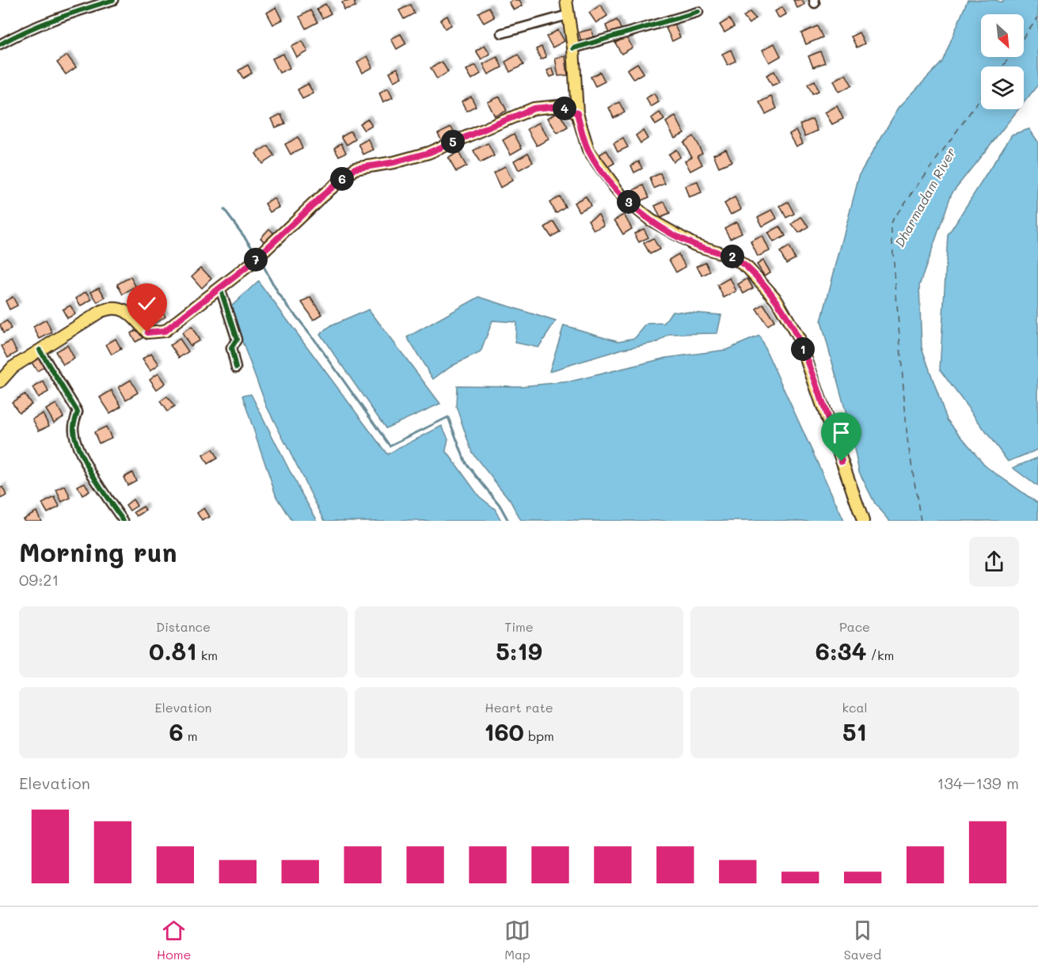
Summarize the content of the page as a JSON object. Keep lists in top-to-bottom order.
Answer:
{
  "water": ["Dharmadam River"],
  "north": "bottom right",
  "page": {
    "pins": [
      "4",
      "5",
      "6",
      "3",
      "2",
      "7",
      "1"
    ],
    "heading": ["Morning run", "09:21"],
    "stats": [
      ["Distance", "0.81 km"],
      ["Time", "5:19"],
      ["Pace", "6:34 /km"],
      ["Elevation", "6 m"],
      ["Heart rate", "160 bpm"],
      ["kcal", "51"]
    ],
    "chart": ["Elevation", "134–139 m"],
    "tabs": ["Home", "Map", "Saved"]
  }
}
